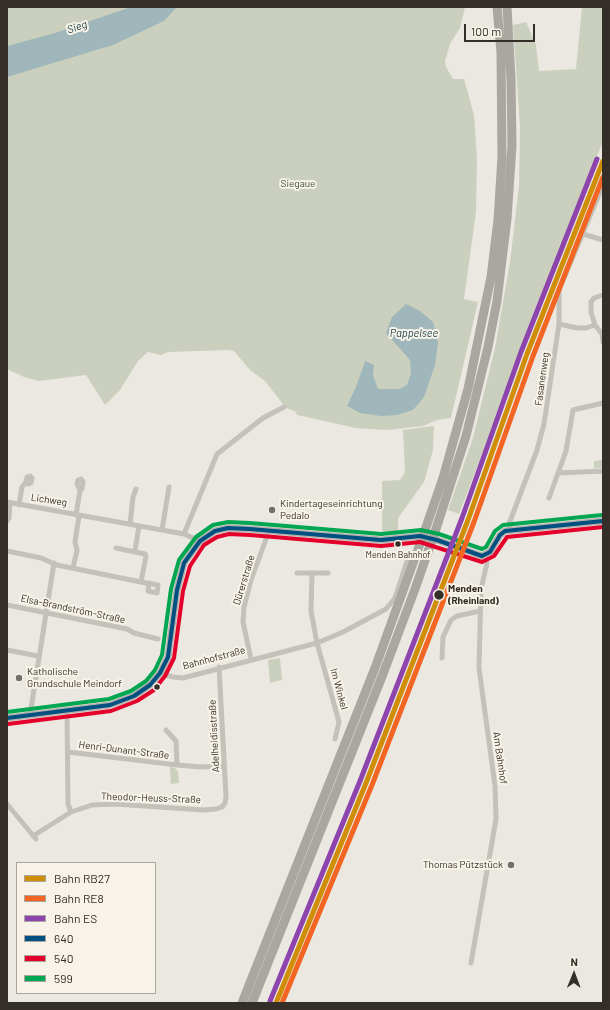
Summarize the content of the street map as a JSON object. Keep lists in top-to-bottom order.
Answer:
{
  "streets": {
    "street": [
      "Fasanenweg",
      "Lichweg",
      "Dürerstraße",
      "Elsa-Brandström-Straße",
      "Bahnhofstraße",
      "Im Winkel",
      "Adelheidisstraße",
      "Henri-Dunant-Straße",
      "Am Bahnhof",
      "Theodor-Heuss-Straße"
    ]
  },
  "crossings": [
    ["Dürerstraße", "Bahnhofstraße"],
    ["Bahnhofstraße", "Im Winkel"],
    ["Bahnhofstraße", "Adelheidisstraße"],
    ["Adelheidisstraße", "Henri-Dunant-Straße"],
    ["Adelheidisstraße", "Theodor-Heuss-Straße"]
  ],
  "water": ["Sieg", "Pappelsee"],
  "parks": ["Siegaue"],
  "places": [
    "Kindertageseinrichtung Pedalo",
    "Menden Bahnhof",
    "Menden (Rheinland)",
    "Katholische Grundschule Meindorf",
    "Thomas Pützstück"
  ],
  "lines": [
    "rail line ES",
    "rail line RB27",
    "rail line RE8",
    "transit line 599",
    "transit line 640",
    "transit line 540"
  ],
  "legend": [
    "Bahn RB27",
    "Bahn RE8",
    "Bahn ES",
    "640",
    "540",
    "599"
  ],
  "scale_bar": "100 m",
  "north": "top"
}
